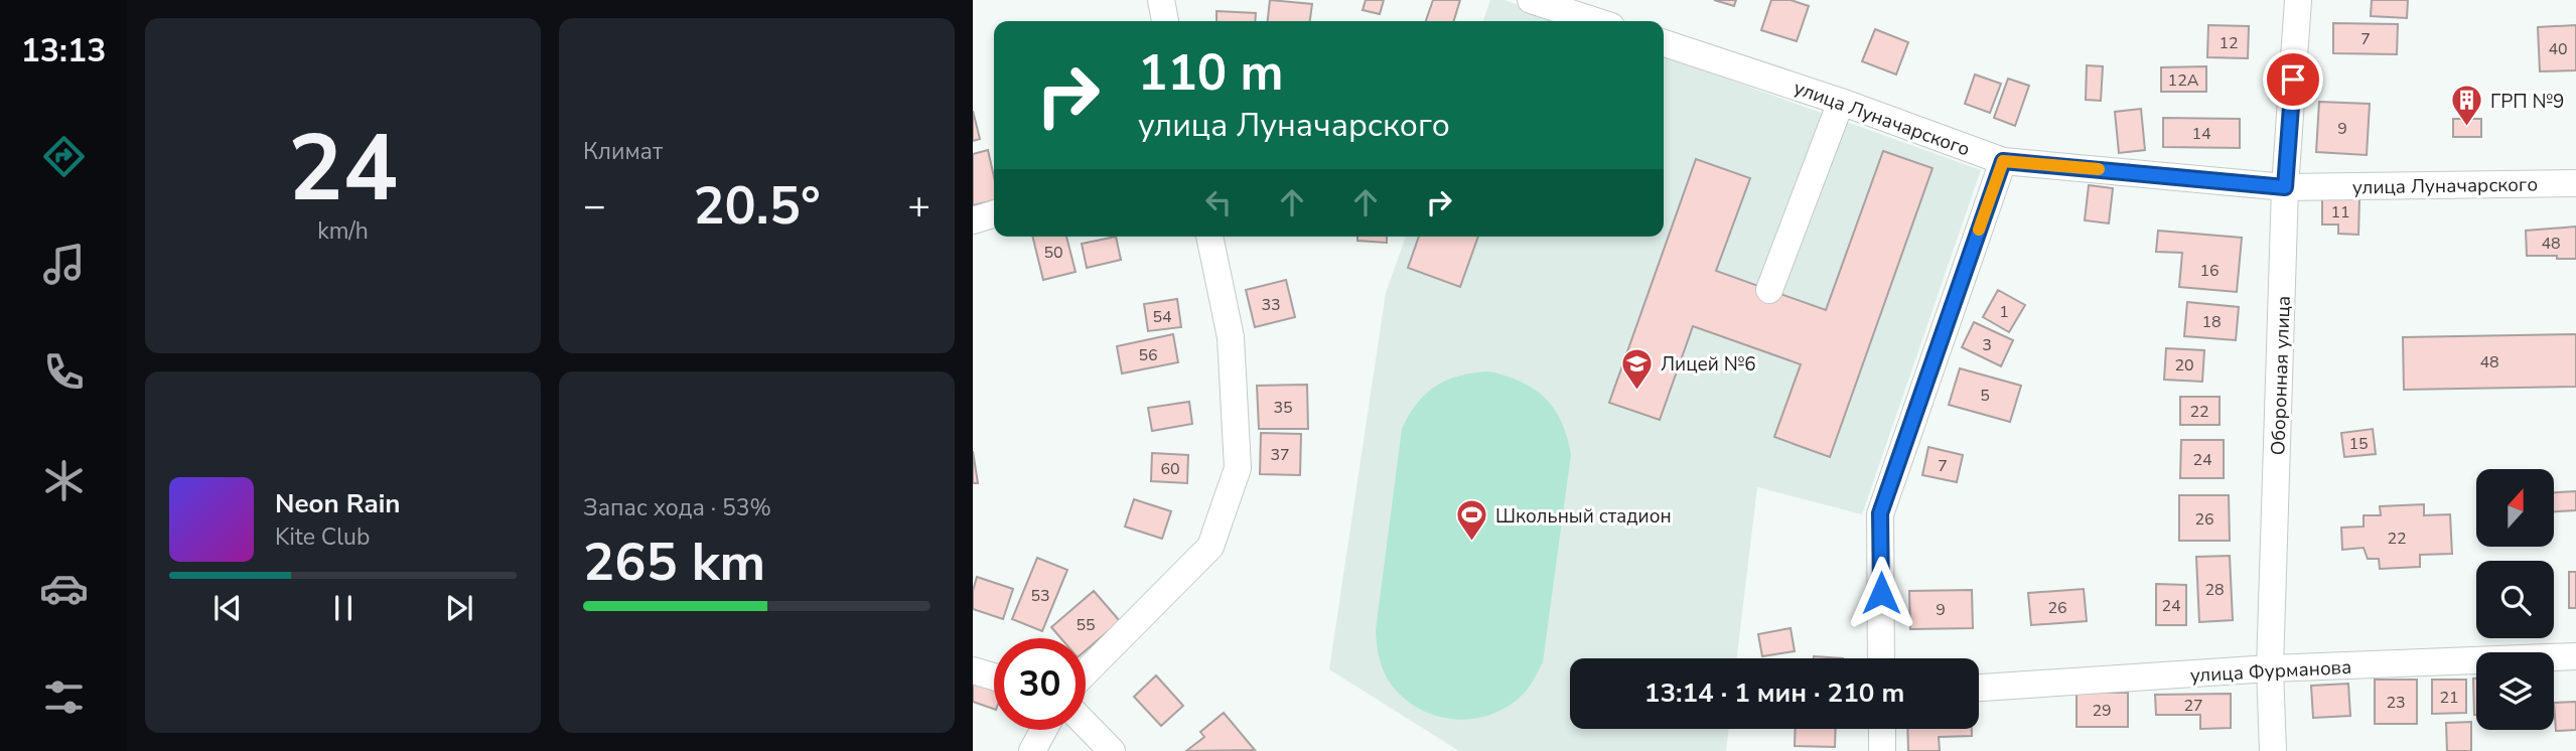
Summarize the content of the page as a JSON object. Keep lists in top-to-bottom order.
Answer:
{
  "streets": {
    "street": ["улица Луначарского", "Оборонная улица", "улица Фурманова"]
  },
  "crossings": [
    ["улица Луначарского", "Оборонная улица"],
    ["Оборонная улица", "улица Фурманова"]
  ],
  "places": {
    "building": ["ГРП №9"],
    "school or university": ["Лицей №6"],
    "sports": ["Школьный стадион"]
  },
  "house_numbers": [
    "7",
    "12",
    "40",
    "12А",
    "9",
    "14",
    "11",
    "48",
    "50",
    "16",
    "33",
    "1",
    "54",
    "18",
    "3",
    "56",
    "48",
    "20",
    "5",
    "35",
    "22",
    "15",
    "37",
    "24",
    "7",
    "60",
    "26",
    "22",
    "28",
    "53",
    "24",
    "26",
    "9",
    "55",
    "21",
    "23",
    "27",
    "29"
  ],
  "north": "top",
  "page": {
    "tabs": "13:13",
    "tile": [
      ["24", "km/h"],
      "Климат",
      ["Запас хода · 53%", "265 km"]
    ],
    "turn": ["110 m", "улица Луначарского"],
    "heat": ["−", "20.5°", "+"],
    "song": ["Neon Rain", "Kite Club"],
    "limit": "30",
    "trip": "13:14 · 1 мин · 210 m"
  }
}
